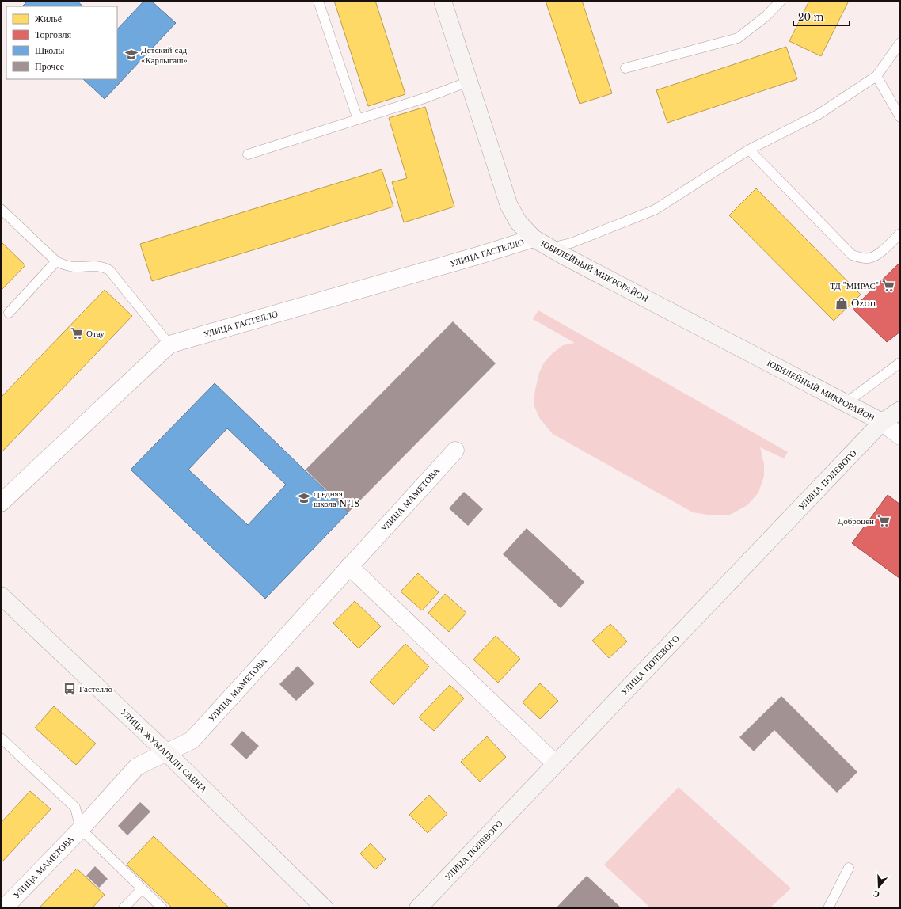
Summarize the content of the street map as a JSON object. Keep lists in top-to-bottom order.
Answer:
{
  "streets": {
    "street": [
      "УЛИЦА ГАСТЕЛЛО",
      "ЮБИЛЕЙНЫЙ МИКРОРАЙОН",
      "УЛИЦА ПОЛЕВОГО",
      "УЛИЦА МАМЕТОВА",
      "УЛИЦА ЖУМАГАЛИ САИНА"
    ]
  },
  "crossings": [
    ["УЛИЦА ГАСТЕЛЛО", "ЮБИЛЕЙНЫЙ МИКРОРАЙОН"],
    ["ЮБИЛЕЙНЫЙ МИКРОРАЙОН", "УЛИЦА ПОЛЕВОГО"],
    ["УЛИЦА МАМЕТОВА", "УЛИЦА ЖУМАГАЛИ САИНА"]
  ],
  "places": {
    "school or university": ["Детский сад «Карлыгаш»", "средняя школа №18"],
    "supermarket": ["ТД \"МИРАС\"", "Отау", "Доброцен"],
    "shop": ["Ozon"],
    "bus stop": ["Гастелло"]
  },
  "legend": [
    "Жильё",
    "Торговля",
    "Школы",
    "Прочее"
  ],
  "scale_bar": "20 m",
  "north": "bottom"
}
